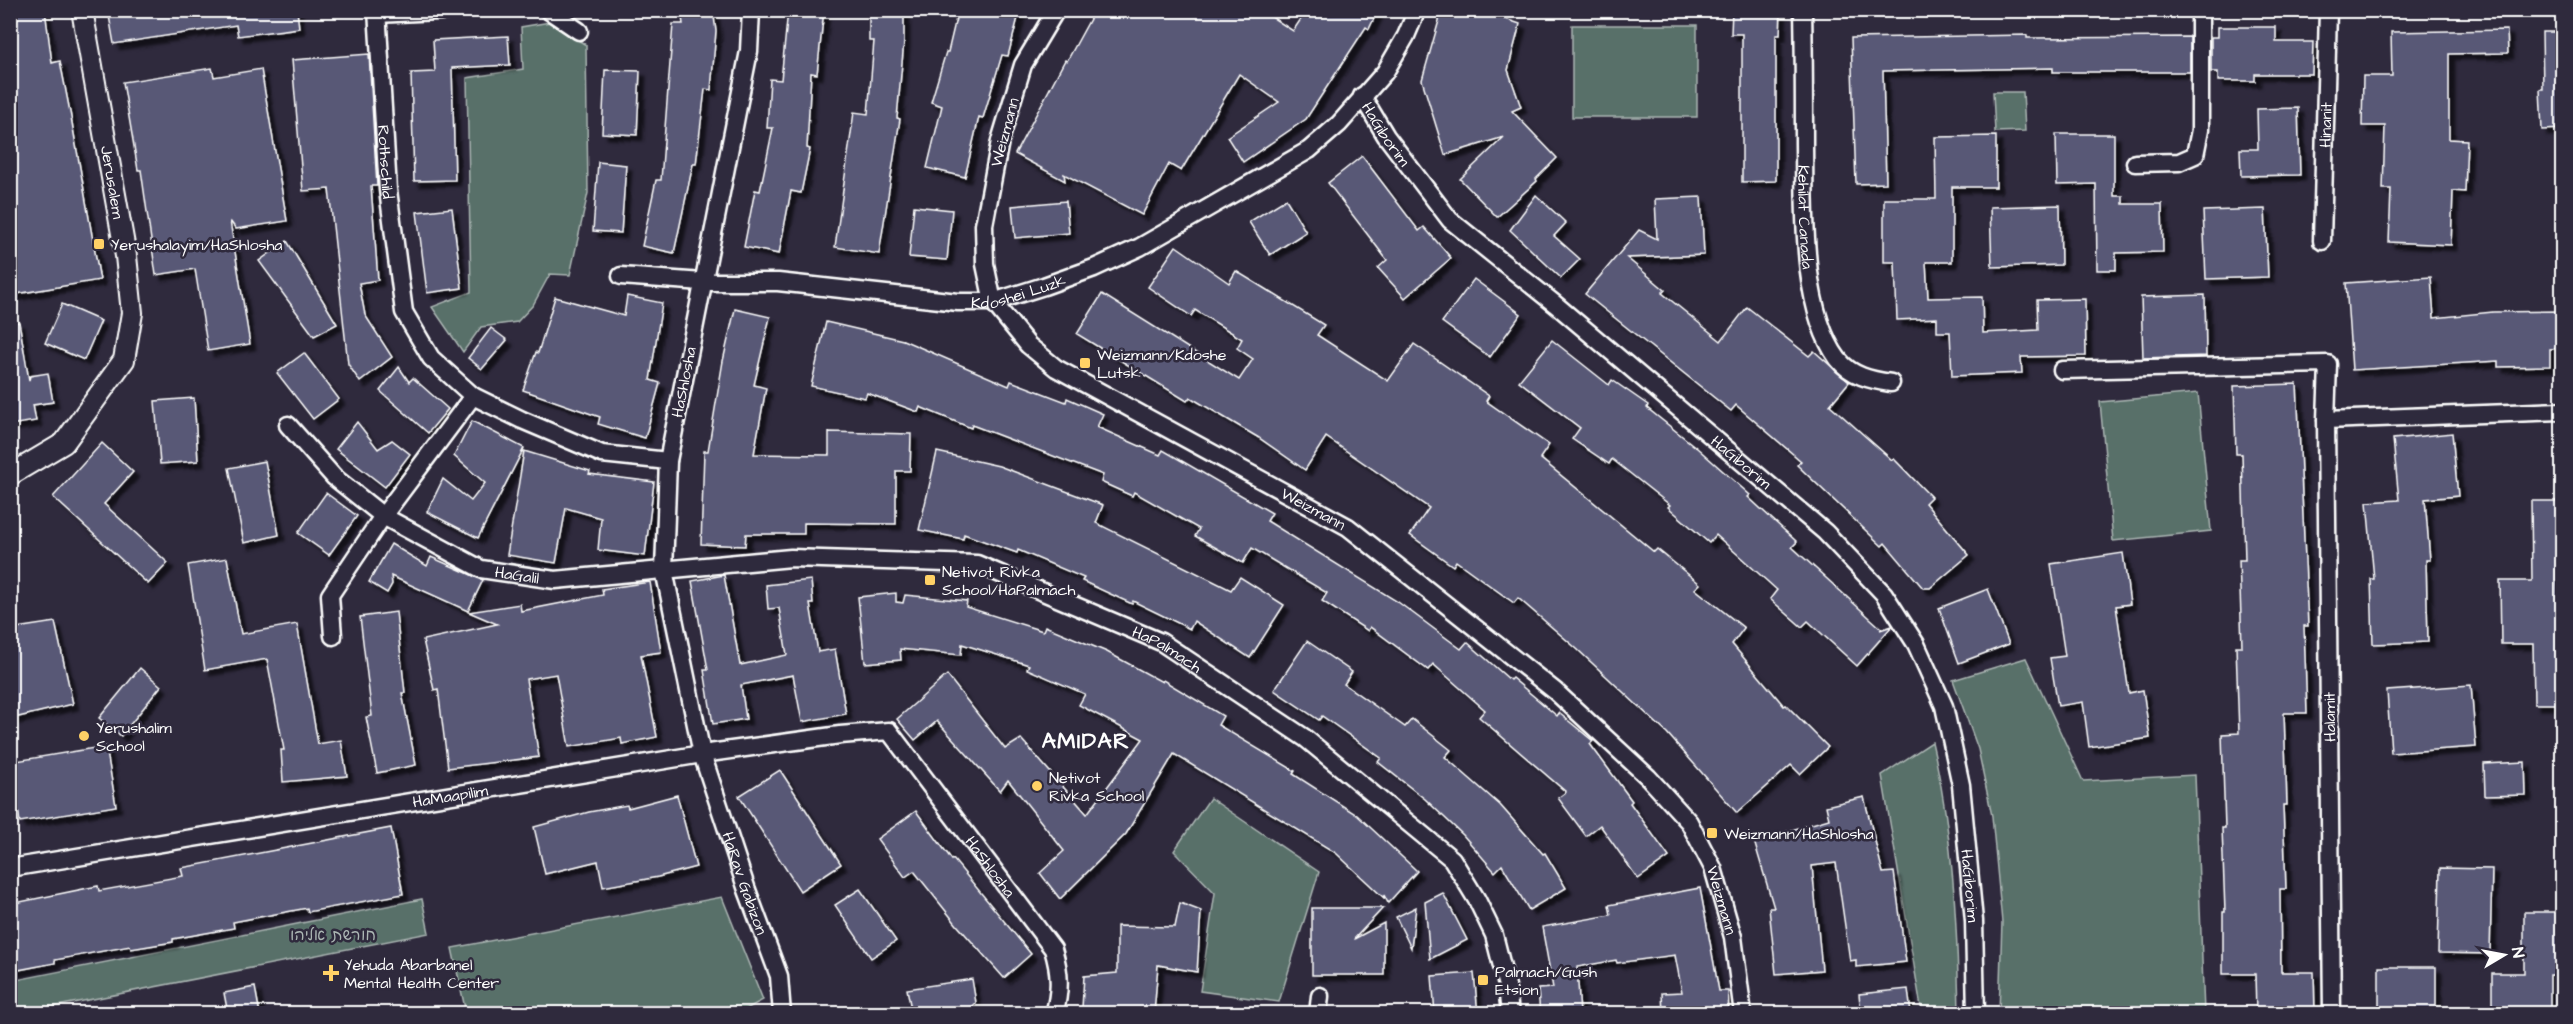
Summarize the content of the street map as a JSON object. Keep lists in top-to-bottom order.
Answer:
{
  "streets": {
    "street": [
      "Hinanit",
      "Weizmann",
      "HaGiborim",
      "Rothschild",
      "Jerusalem",
      "Kehilat Canada",
      "Kdoshei Luzk",
      "HaShlosha",
      "HaGalil",
      "HaPalmach",
      "Halamit",
      "HaMaapilim",
      "HaRav Gabizon"
    ]
  },
  "crossings": [
    ["Weizmann", "Kdoshei Luzk"],
    ["HaGiborim", "Kdoshei Luzk"],
    ["Kdoshei Luzk", "HaShlosha"],
    ["HaShlosha", "HaGalil"],
    ["HaShlosha", "HaPalmach"],
    ["HaShlosha", "HaMaapilim"],
    ["HaShlosha", "HaRav Gabizon"],
    ["HaGalil", "HaPalmach"],
    ["HaMaapilim", "HaRav Gabizon"]
  ],
  "districts": ["AMIDAR"],
  "parks": ["חורשת אליהו"],
  "places": {
    "transit": [
      "Yerushalayim/HaShlosha",
      "Weizmann/Kdoshe Lutsk",
      "Netivot Rivka School/HaPalmach",
      "Weizmann/HaShlosha",
      "Palmach/Gush Etsion"
    ],
    "other": ["Yerushalim School", "Netivot Rivka School"],
    "health": ["Yehuda Abarbanel Mental Health Center"]
  },
  "north": "right"
}
